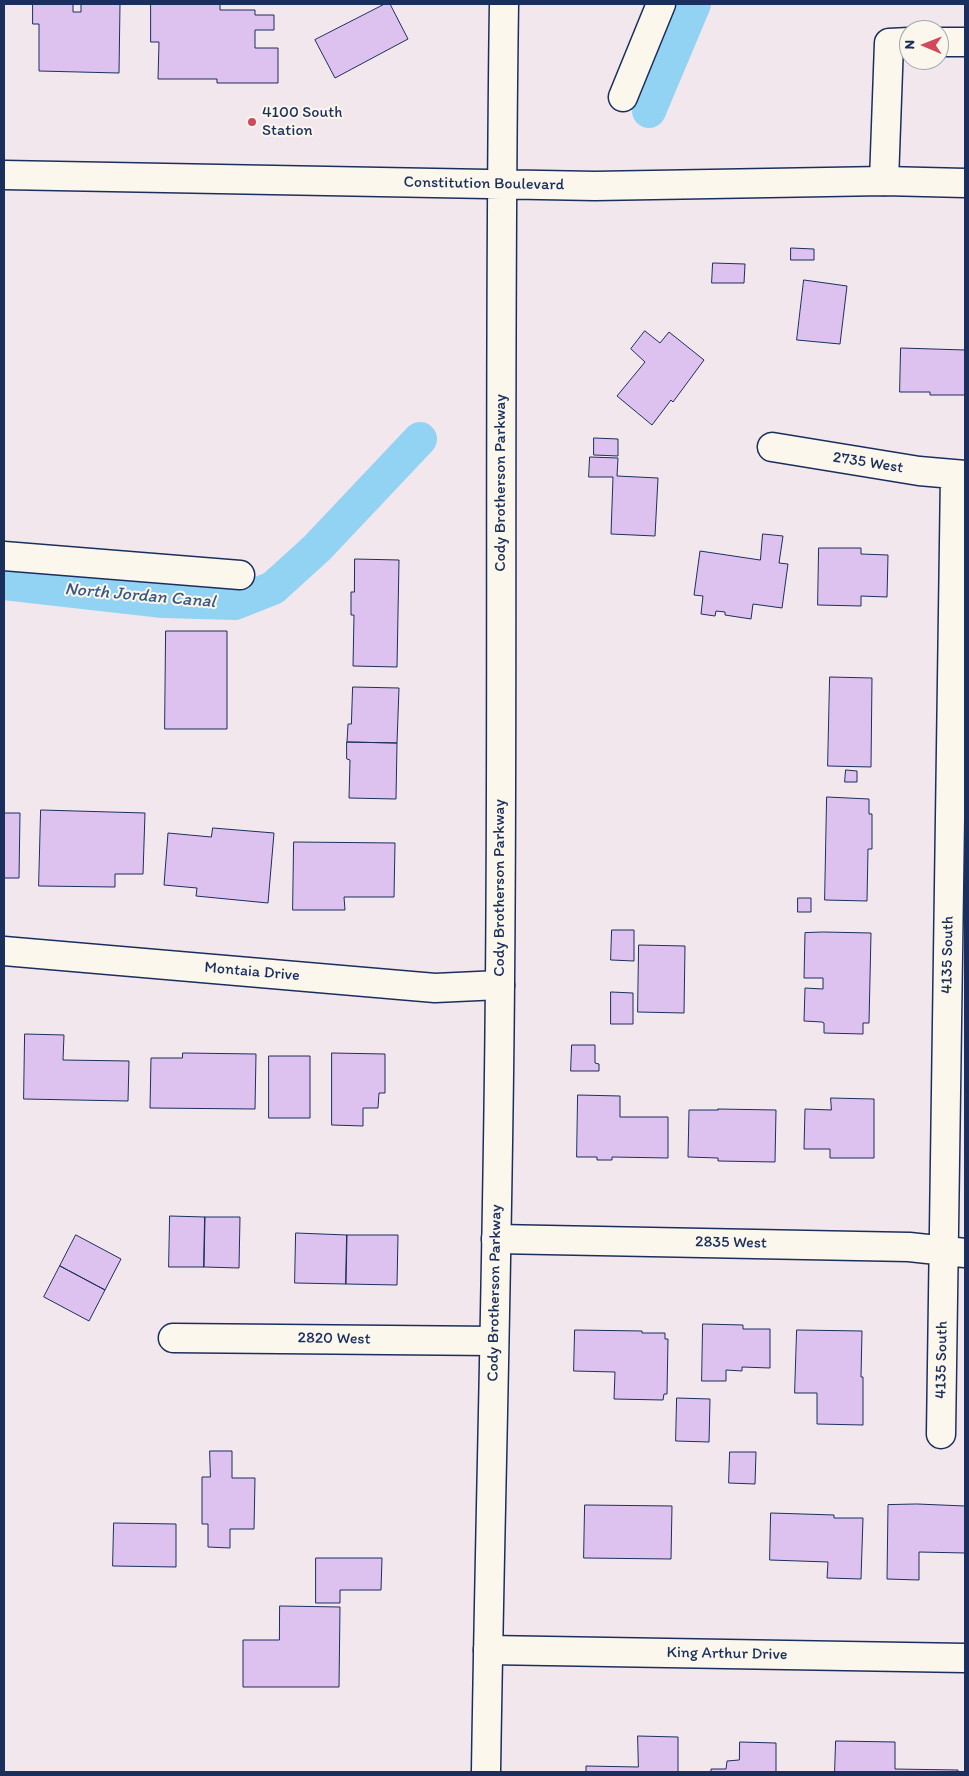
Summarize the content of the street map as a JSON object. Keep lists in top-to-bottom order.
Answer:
{
  "streets": {
    "street": [
      "Constitution Boulevard",
      "2735 West",
      "Cody Brotherson Parkway",
      "4135 South",
      "Montaia Drive",
      "2835 West",
      "2820 West",
      "King Arthur Drive"
    ]
  },
  "crossings": [
    ["Constitution Boulevard", "Cody Brotherson Parkway"],
    ["2735 West", "4135 South"],
    ["Cody Brotherson Parkway", "Montaia Drive"],
    ["Cody Brotherson Parkway", "2835 West"],
    ["Cody Brotherson Parkway", "2820 West"],
    ["Cody Brotherson Parkway", "King Arthur Drive"],
    ["4135 South", "2835 West"]
  ],
  "water": ["North Jordan Canal"],
  "places": ["4100 South Station"],
  "north": "left"
}
